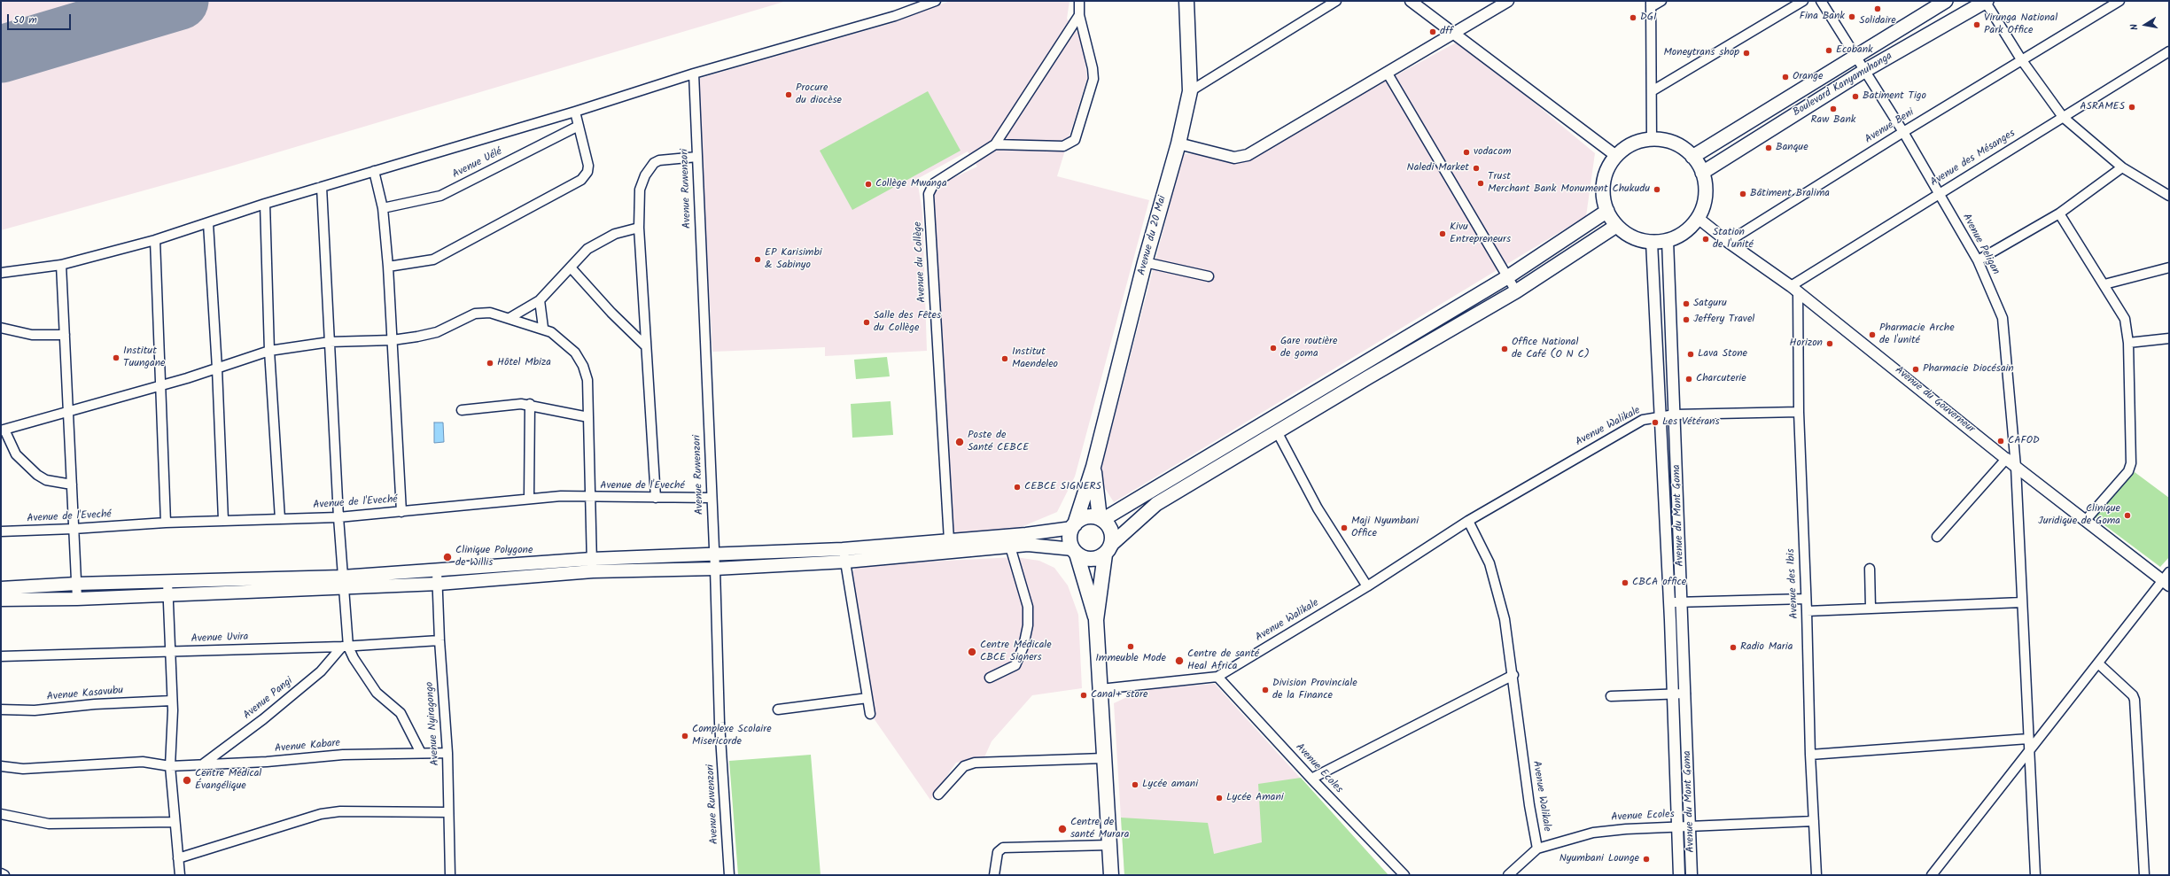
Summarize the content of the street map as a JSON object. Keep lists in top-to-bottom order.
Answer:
{
  "streets": {
    "highway": ["Avenue du 20 Mai"],
    "main road": ["Boulevard Kanyamuhanga"],
    "street": [
      "Avenue Beni",
      "Avenue des Mésanges",
      "Avenue Uélé",
      "Avenue Ruwenzori",
      "Avenue Peligan",
      "Avenue du Collège",
      "Avenue du Gouverneur",
      "Avenue Walikale",
      "Avenue de l'Eveché",
      "Avenue du Mont Goma",
      "Avenue des Ibis",
      "Avenue Uvira",
      "Avenue Kasavubu",
      "Avenue Pangi",
      "Avenue Nyiragongo",
      "Avenue Kabare",
      "Avenue Ecoles"
    ]
  },
  "crossings": [
    ["Boulevard Kanyamuhanga", "Avenue Peligan"],
    ["Boulevard Kanyamuhanga", "Avenue du Gouverneur"],
    ["Boulevard Kanyamuhanga", "Avenue du Mont Goma"],
    ["Avenue Beni", "Avenue Peligan"],
    ["Avenue Beni", "Avenue du Gouverneur"],
    ["Avenue des Mésanges", "Avenue Peligan"],
    ["Avenue des Mésanges", "Avenue du Gouverneur"],
    ["Avenue des Mésanges", "Avenue des Ibis"],
    ["Avenue Ruwenzori", "Avenue de l'Eveché"],
    ["Avenue Peligan", "Avenue du Gouverneur"],
    ["Avenue du Gouverneur", "Avenue du Mont Goma"],
    ["Avenue du Gouverneur", "Avenue des Ibis"],
    ["Avenue Walikale", "Avenue du Mont Goma"],
    ["Avenue Walikale", "Avenue des Ibis"],
    ["Avenue Walikale", "Avenue Ecoles"],
    ["Avenue du Mont Goma", "Avenue Ecoles"],
    ["Avenue des Ibis", "Avenue Ecoles"],
    ["Avenue Uvira", "Avenue Pangi"],
    ["Avenue Uvira", "Avenue Nyiragongo"],
    ["Avenue Pangi", "Avenue Kabare"],
    ["Avenue Nyiragongo", "Avenue Kabare"]
  ],
  "places": [
    "Solidaire",
    "Fina Bank",
    "DGI",
    "Virunga National Park Office",
    "dff",
    "Ecobank",
    "Moneytrans shop",
    "Orange",
    "Procure du diocèse",
    "Batiment Tigo",
    "ASRAMES",
    "Raw Bank",
    "Banque",
    "vodacom",
    "Naledi Market",
    "Trust Merchant Bank",
    "Collège Mwanga",
    "Monument Chukudu",
    "Bâtiment Bralima",
    "Kivu Entrepreneurs",
    "Station de l'unité",
    "EP Karisimbi & Sabinyo",
    "Satguru",
    "Jeffery Travel",
    "Salle des Fêtes du Collège",
    "Pharmacie Arche de l'unité",
    "Horizon",
    "Gare routière de goma",
    "Office National de Café (O N C)",
    "Lava Stone",
    "Institut Tuungane",
    "Institut Maendeleo",
    "Hôtel Mbiza",
    "Pharmacie Diocésain",
    "Charcuterie",
    "Les Vétérans",
    "CAFOD",
    "Poste de Santé CEBCE",
    "CEBCE SIGNERS",
    "Clinique Juridique de Goma",
    "Maji Nyumbani Office",
    "Clinique Polygone de Willis",
    "CBCA office",
    "Immeuble Mode",
    "Radio Maria",
    "Centre Médicale CBCE Signers",
    "Centre de santé Heal Africa",
    "Division Provinciale de la Finance",
    "Canal+ store",
    "Complexe Scolaire Misericorde",
    "Centre Médical Évangélique",
    "Lycée amani",
    "Lycée Amani",
    "Centre de santé Murara",
    "Nyumbani Lounge"
  ],
  "scale_bar": "50 m",
  "north": "left"
}
